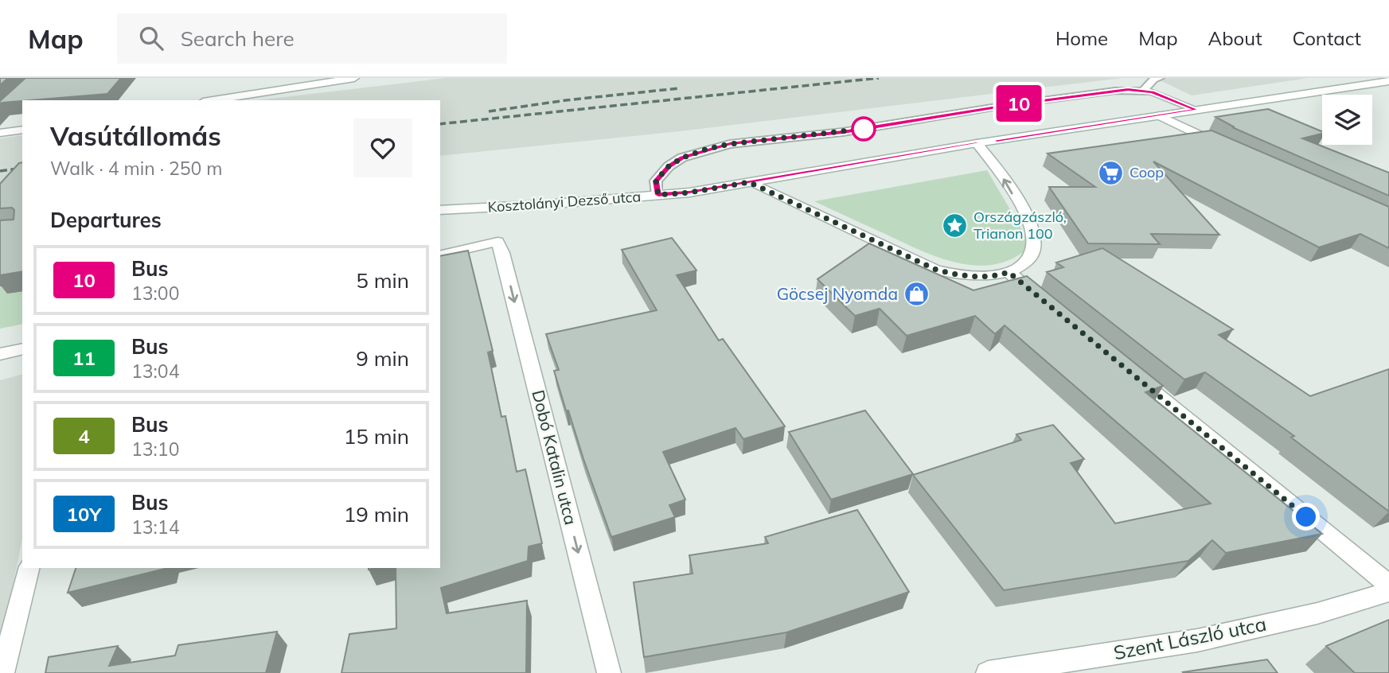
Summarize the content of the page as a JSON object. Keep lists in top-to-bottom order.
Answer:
{
  "streets": {
    "street": ["Kosztolányi Dezső utca", "Dobó Katalin utca", "Szent László utca"]
  },
  "one_way": ["Dobó Katalin utca"],
  "places": {
    "supermarket": ["Coop"],
    "place": ["Országzászló, Trianon 100"],
    "shop": ["Göcsej Nyomda"]
  },
  "lines": ["bus line 10"],
  "page": {
    "header": "Map",
    "search": "Search here",
    "nav": [
      "Home",
      "Map",
      "About",
      "Contact"
    ],
    "on_map": "10",
    "heading": [
      ["Vasútállomás", "Walk · 4 min · 250 m"],
      "Departures"
    ],
    "list": [
      {
        "mark": "10",
        "name": "Bus",
        "note": "13:00",
        "value": "5 min"
      },
      {
        "mark": "11",
        "name": "Bus",
        "note": "13:04",
        "value": "9 min"
      },
      {
        "mark": "4",
        "name": "Bus",
        "note": "13:10",
        "value": "15 min"
      },
      {
        "mark": "10Y",
        "name": "Bus",
        "note": "13:14",
        "value": "19 min"
      }
    ]
  }
}
